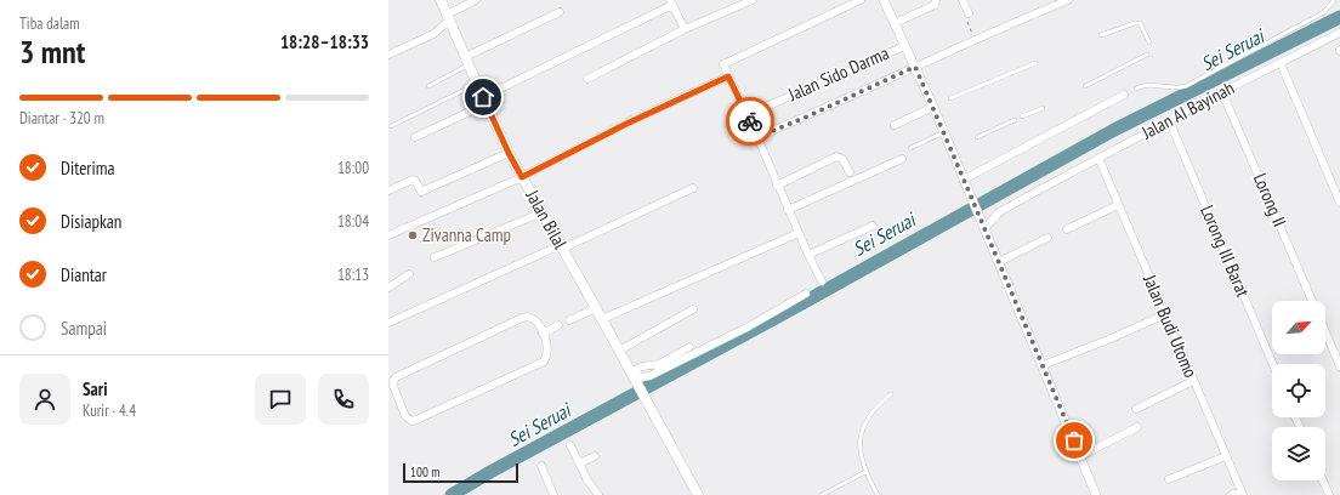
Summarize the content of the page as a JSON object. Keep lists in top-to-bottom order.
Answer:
{
  "streets": {
    "main road": ["Jalan Bilal"],
    "street": [
      "Jalan Sido Darma",
      "Jalan AI Bayinah",
      "Lorong II",
      "Lorong III Barat",
      "Jalan Budi Utomo"
    ]
  },
  "crossings": [
    ["Jalan AI Bayinah", "Lorong II"],
    ["Jalan AI Bayinah", "Lorong III Barat"],
    ["Jalan AI Bayinah", "Jalan Budi Utomo"]
  ],
  "water": ["Sei Seruai"],
  "places": ["Zivanna Camp"],
  "scale_bar": "100 m",
  "north": "top right",
  "page": {
    "heading": ["3 mnt", "Tiba dalam", "18:28–18:33"],
    "panel": ["Sari", "Kurir · 4.4"],
    "bar": "Diantar · 320 m",
    "list": [
      ["Diterima", "18:00"],
      ["Disiapkan", "18:04"],
      ["Diantar", "18:13"],
      "Sampai"
    ],
    "scale": "100 m"
  }
}
